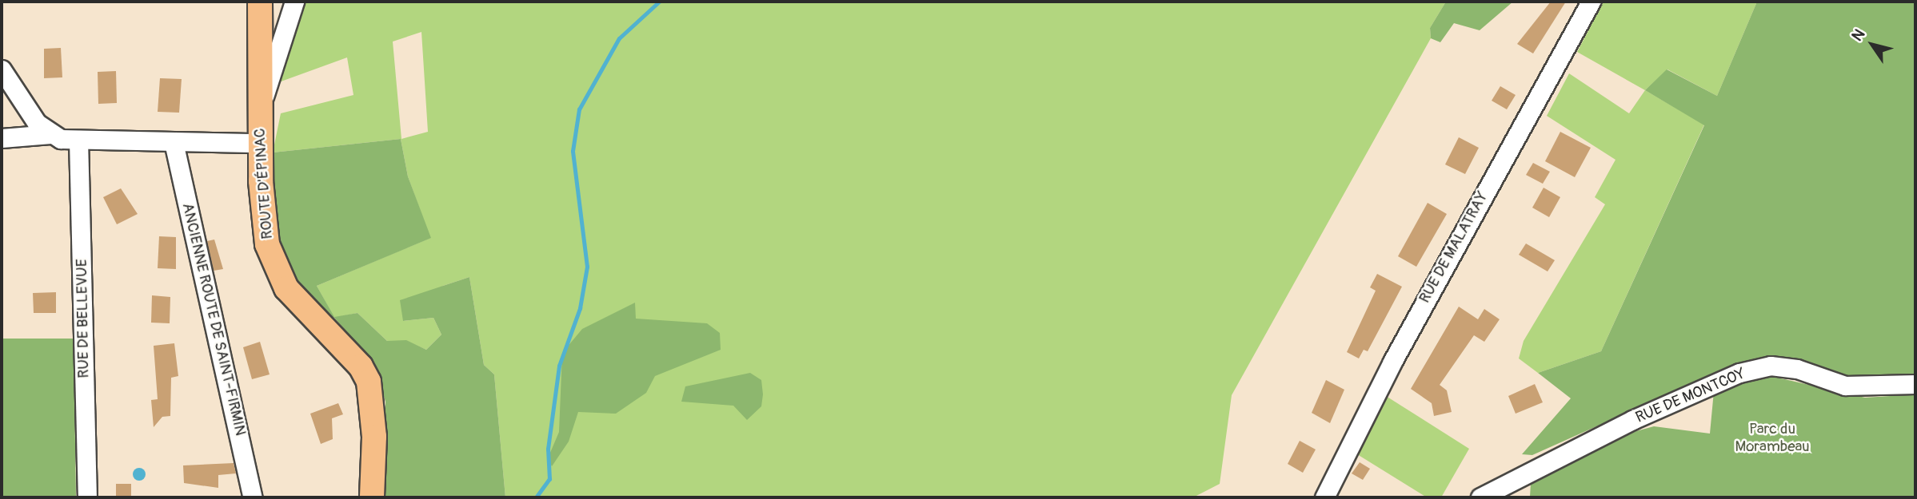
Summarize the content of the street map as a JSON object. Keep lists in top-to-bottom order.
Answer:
{
  "streets": {
    "main road": ["ROUTE D'ÉPINAC"],
    "street": [
      "RUE DE MALATRAY",
      "RUE DE BELLEVUE",
      "ANCIENNE ROUTE DE SAINT-FIRMIN",
      "RUE DE MONTCOY"
    ]
  },
  "parks": ["Parc du Morambeau"],
  "north": "top left"
}
